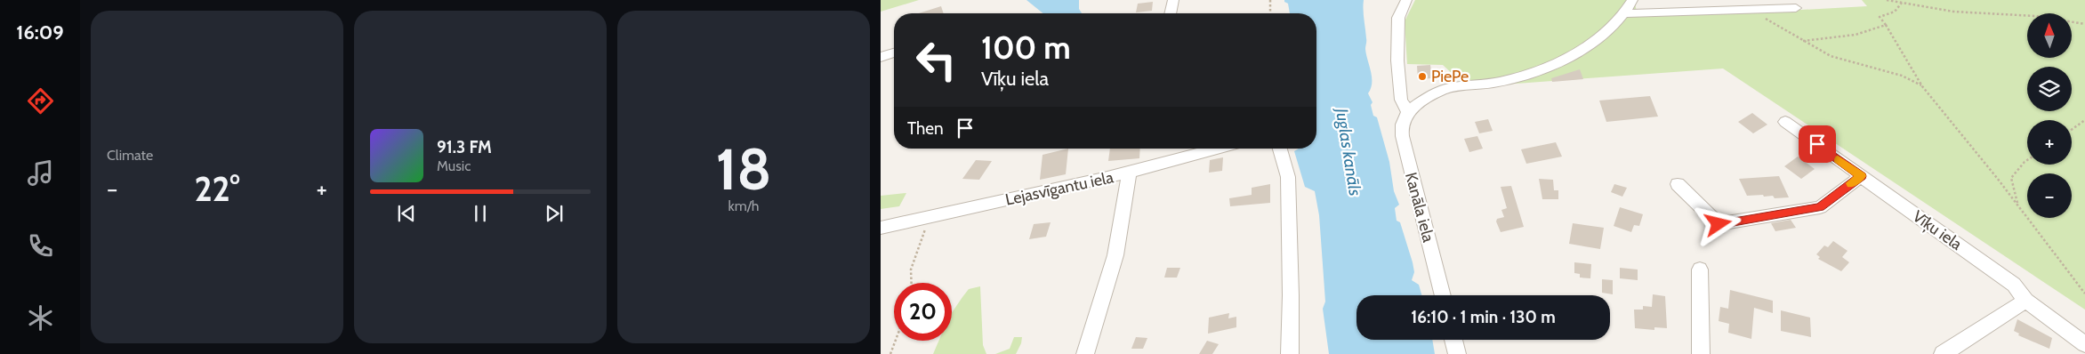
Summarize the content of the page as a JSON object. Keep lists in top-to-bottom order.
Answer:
{
  "streets": {
    "street": ["Lejasvīgantu iela", "Kanāla iela", "Vīķu iela"]
  },
  "water": ["Juglas kanāls"],
  "places": ["PiePe"],
  "north": "top",
  "page": {
    "tabs": "16:09",
    "tile": [
      "Climate",
      ["18", "km/h"]
    ],
    "map_buttons": ["+", "−"],
    "turn": ["100 m", "Vīķu iela"],
    "then": "Then",
    "song": ["91.3 FM", "Music"],
    "heat": ["−", "22°", "+"],
    "limit": "20",
    "trip": "16:10 · 1 min · 130 m"
  }
}
